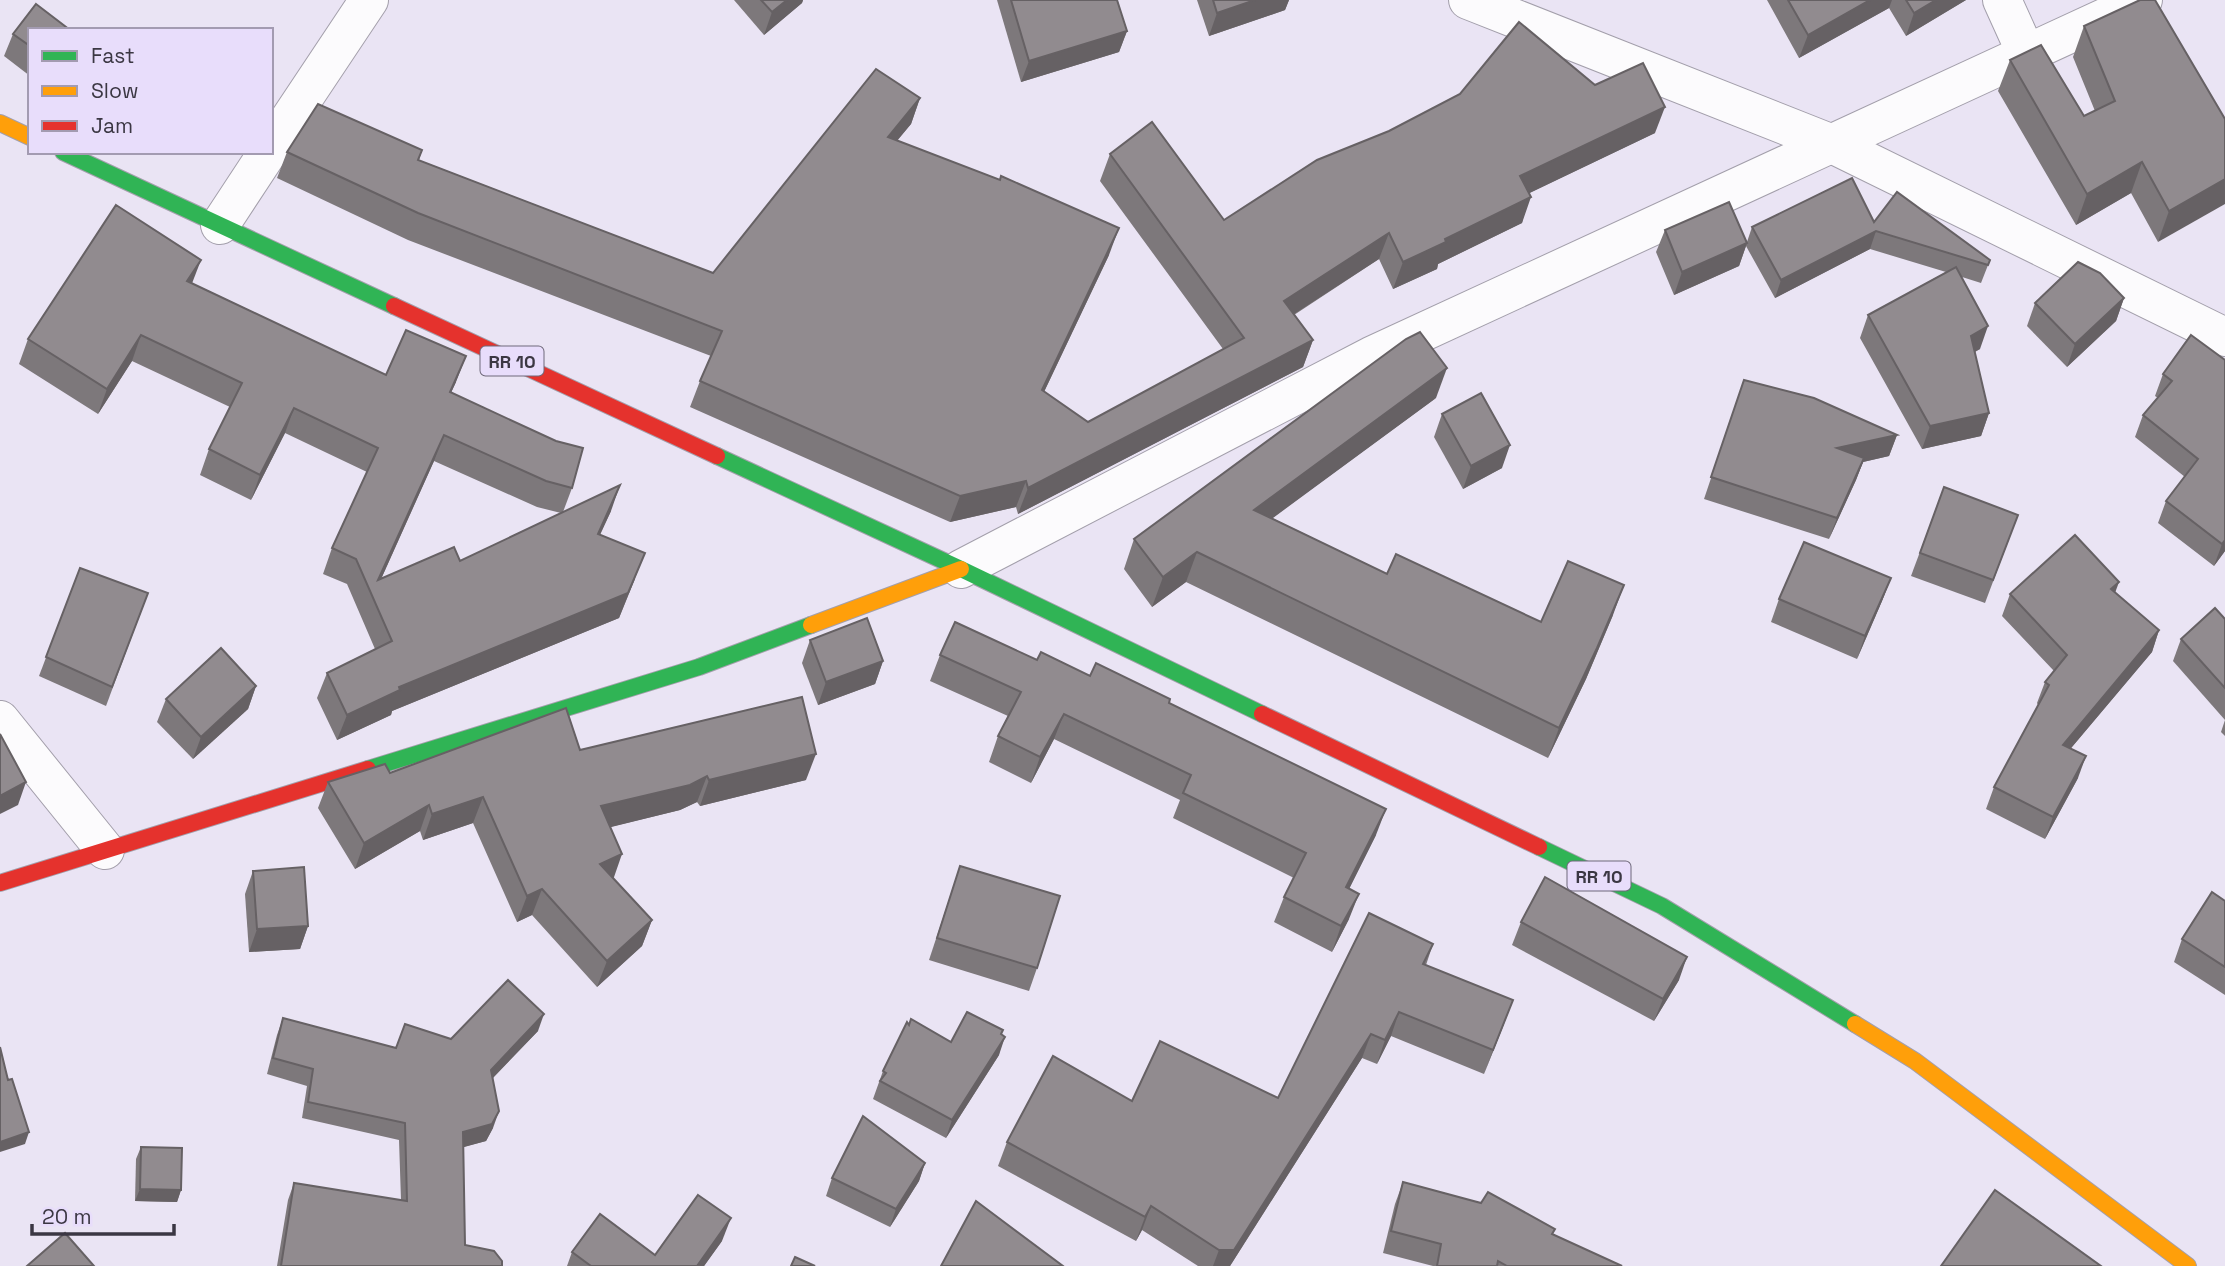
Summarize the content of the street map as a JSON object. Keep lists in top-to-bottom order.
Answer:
{
  "streets": {
    "main road": ["RR 10"]
  },
  "legend": ["Fast", "Slow", "Jam"],
  "scale_bar": "20 m"
}
